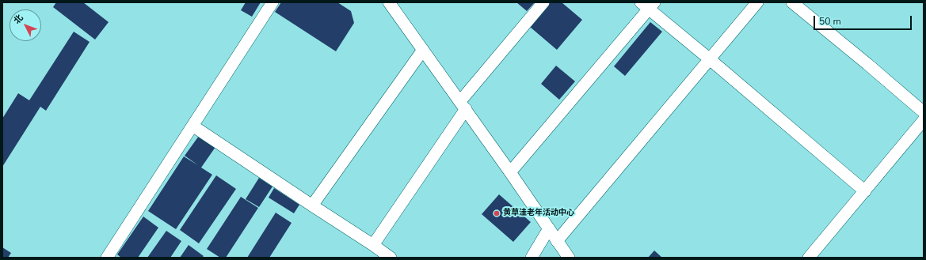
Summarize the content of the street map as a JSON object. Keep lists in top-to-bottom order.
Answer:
{
  "places": ["黄草洼老年活动中心"],
  "scale_bar": "50 m",
  "north": "top left"
}
